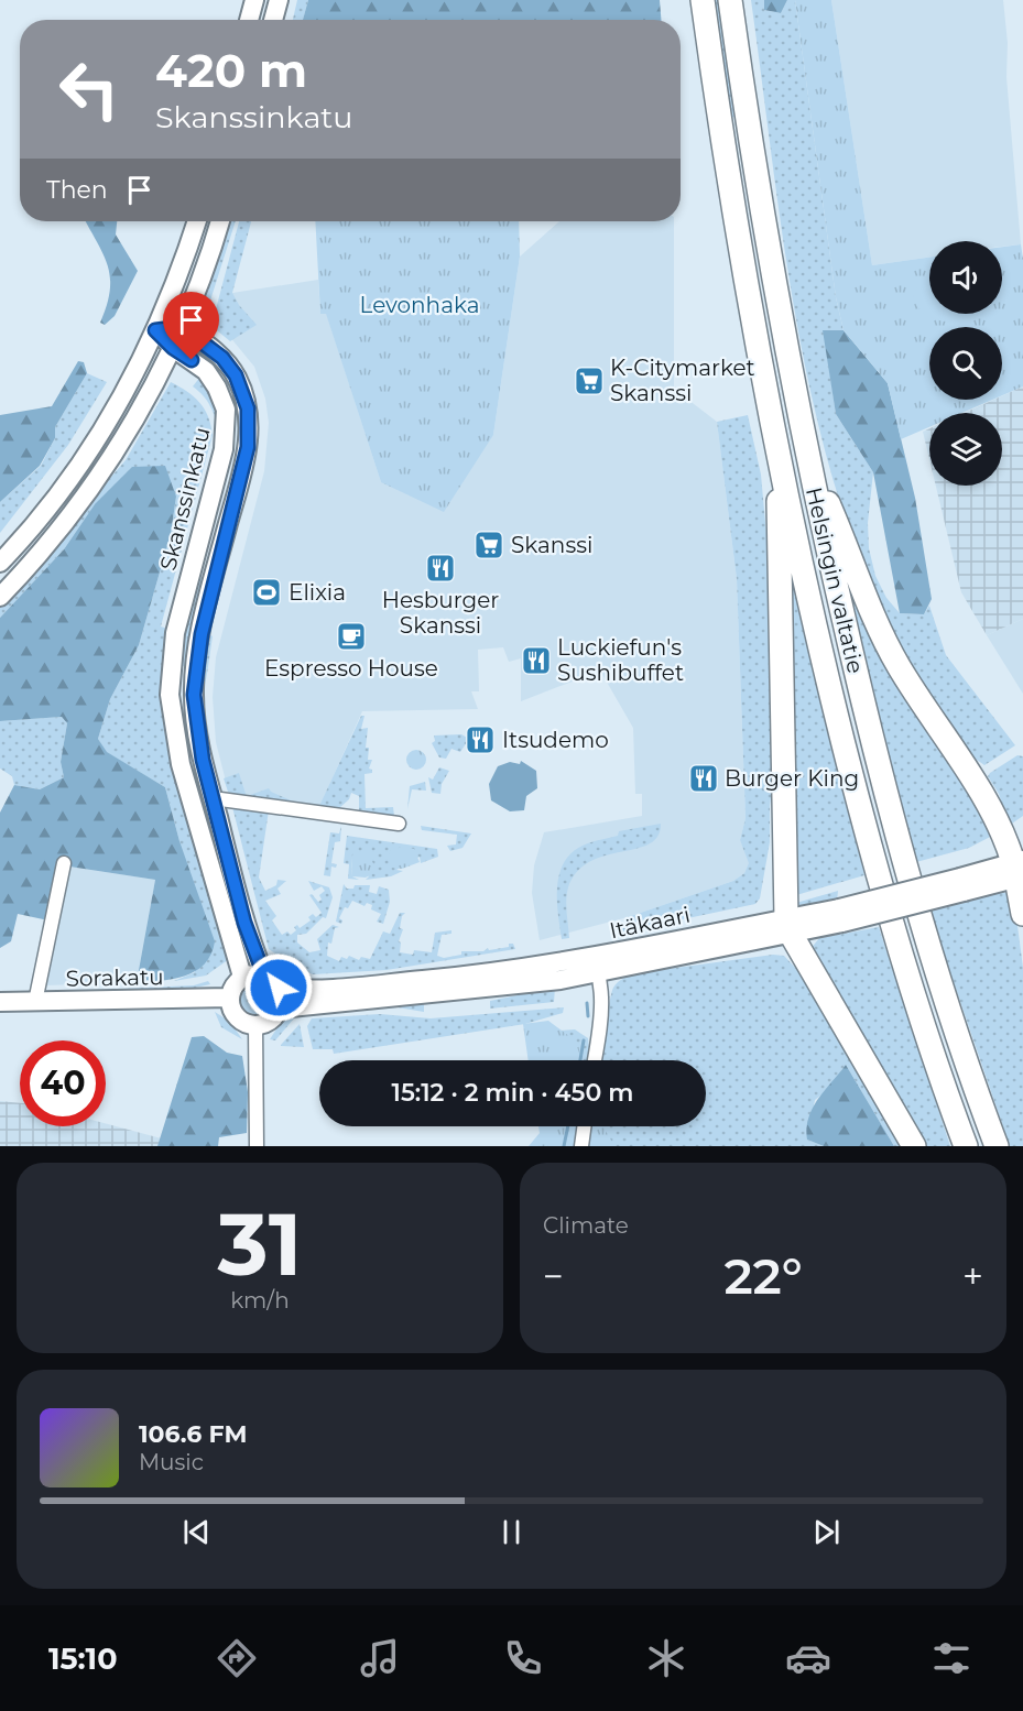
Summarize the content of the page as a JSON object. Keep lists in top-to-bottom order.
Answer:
{
  "streets": {
    "highway": ["Helsingin valtatie"],
    "street": ["Skanssinkatu", "Itäkaari", "Sorakatu"]
  },
  "crossings": [
    ["Skanssinkatu", "Itäkaari"],
    ["Skanssinkatu", "Sorakatu"],
    ["Itäkaari", "Sorakatu"]
  ],
  "parks": ["Levonhaka"],
  "places": {
    "supermarket": ["K-Citymarket Skanssi", "Skanssi"],
    "restaurant": [
      "Hesburger Skanssi",
      "Luckiefun's Sushibuffet",
      "Itsudemo",
      "Burger King"
    ],
    "sports": ["Elixia"],
    "cafe": ["Espresso House"]
  },
  "page": {
    "turn": ["420 m", "Skanssinkatu"],
    "then": "Then",
    "limit": "40",
    "trip": "15:12 · 2 min · 450 m",
    "tile": [
      ["31", "km/h"],
      "Climate"
    ],
    "heat": ["−", "22°", "+"],
    "song": ["106.6 FM", "Music"],
    "tabs": "15:10"
  }
}
